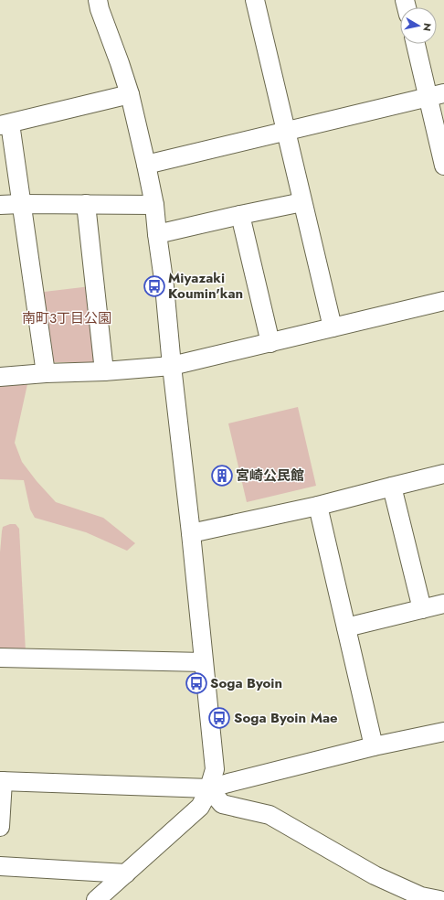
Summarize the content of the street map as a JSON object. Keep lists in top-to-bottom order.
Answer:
{
  "parks": ["南町3丁目公園"],
  "places": {
    "bus stop": ["Miyazaki Koumin'kan", "Soga Byoin", "Soga Byoin Mae"],
    "building": ["宮崎公民館"]
  },
  "north": "right"
}
